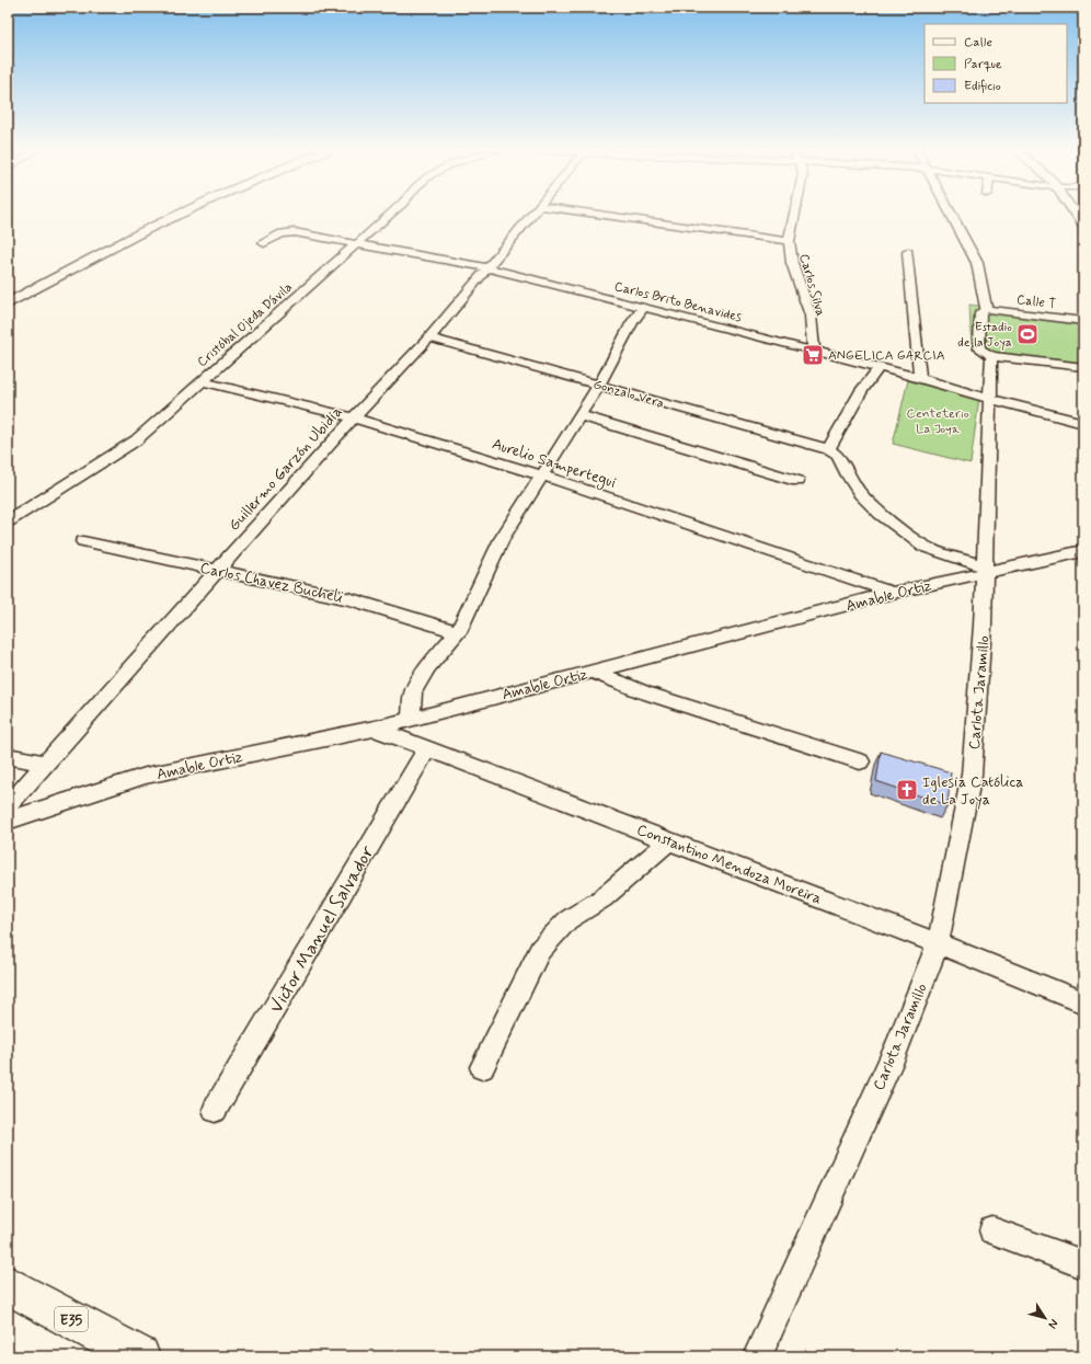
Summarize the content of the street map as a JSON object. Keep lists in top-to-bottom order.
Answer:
{
  "streets": {
    "highway": ["E35"],
    "street": [
      "Carlos Silva",
      "Carlos Brito Benavides",
      "Calle T",
      "Cristóbal Ojeda Dávila",
      "Gonzalo Vera",
      "Aurelio Sampertegui",
      "Guillermo Garzón Ubidia",
      "Carlos Chavez Bucheli",
      "Amable Ortiz",
      "Carlota Jaramillo",
      "Constantino Mendoza Moreira",
      "Victor Manuel Salvador"
    ]
  },
  "crossings": [
    ["Carlos Silva", "Carlos Brito Benavides"],
    ["Carlos Brito Benavides", "Cristóbal Ojeda Dávila"],
    ["Carlos Brito Benavides", "Guillermo Garzón Ubidia"],
    ["Carlos Brito Benavides", "Carlota Jaramillo"],
    ["Cristóbal Ojeda Dávila", "Aurelio Sampertegui"],
    ["Gonzalo Vera", "Guillermo Garzón Ubidia"],
    ["Aurelio Sampertegui", "Guillermo Garzón Ubidia"],
    ["Aurelio Sampertegui", "Amable Ortiz"],
    ["Guillermo Garzón Ubidia", "Carlos Chavez Bucheli"],
    ["Amable Ortiz", "Carlota Jaramillo"],
    ["Amable Ortiz", "Constantino Mendoza Moreira"],
    ["Carlota Jaramillo", "Constantino Mendoza Moreira"],
    ["Constantino Mendoza Moreira", "Victor Manuel Salvador"]
  ],
  "parks": ["Centeterio La Joya"],
  "places": {
    "sports": ["Estadio de la Joya"],
    "supermarket": ["ANGELICA GARCIA"],
    "church": ["Iglesia Católica de La Joya"]
  },
  "legend": ["Calle", "Parque", "Edificio"],
  "north": "bottom right"
}
